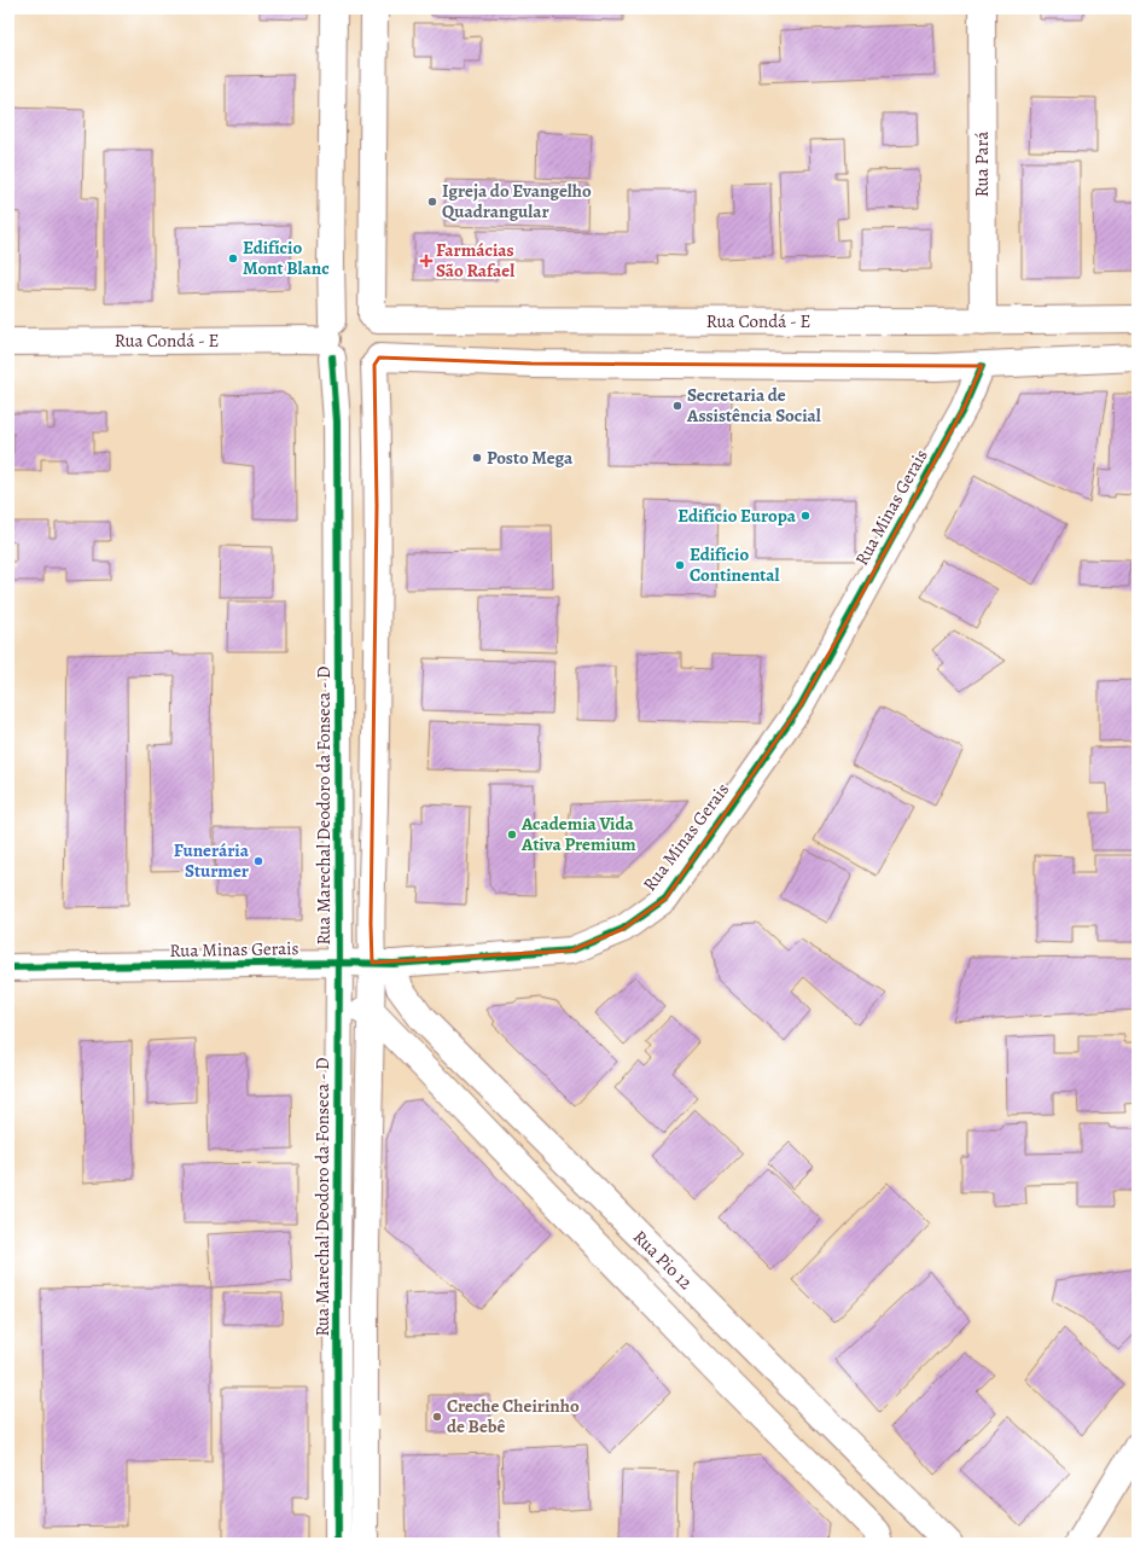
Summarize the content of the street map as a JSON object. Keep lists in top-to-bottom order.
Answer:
{
  "streets": {
    "street": [
      "Rua Pará",
      "Rua Condá - E",
      "Rua Minas Gerais",
      "Rua Marechal Deodoro da Fonseca - D",
      "Rua Pio 12"
    ]
  },
  "crossings": [
    ["Rua Pará", "Rua Condá - E"],
    ["Rua Condá - E", "Rua Marechal Deodoro da Fonseca - D"],
    ["Rua Minas Gerais", "Rua Marechal Deodoro da Fonseca - D"],
    ["Rua Minas Gerais", "Rua Pio 12"]
  ],
  "places": {
    "other": [
      "Igreja do Evangelho Quadrangular",
      "Edifício Mont Blanc",
      "Secretaria de Assistência Social",
      "Posto Mega",
      "Edifício Europa",
      "Edifício Continental",
      "Academia Vida Ativa Premium",
      "Funerária Sturmer",
      "Creche Cheirinho de Bebê"
    ],
    "health": ["Farmácias São Rafael"]
  }
}
